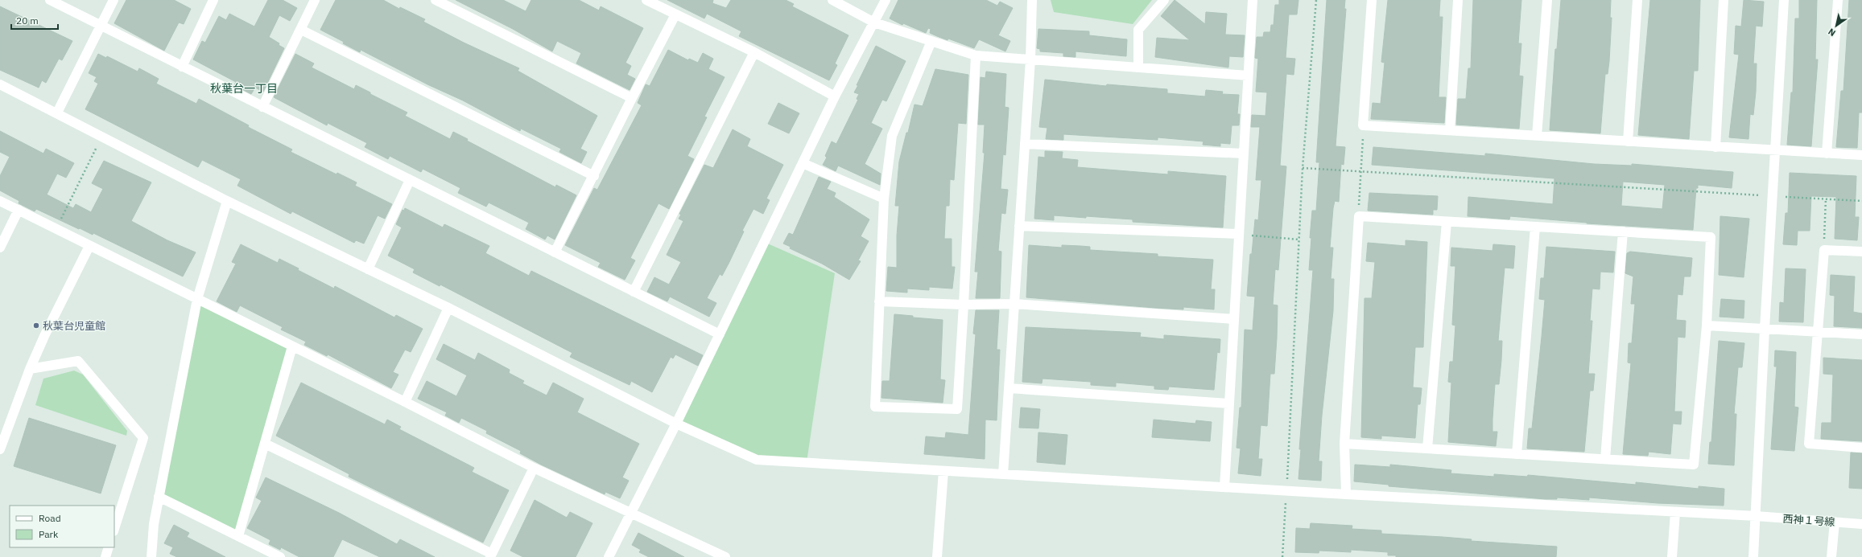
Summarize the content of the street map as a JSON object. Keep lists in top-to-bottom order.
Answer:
{
  "streets": {
    "street": ["西神１号線"]
  },
  "districts": ["秋葉台一丁目"],
  "places": ["秋葉台児童館"],
  "legend": ["Road", "Park"],
  "scale_bar": "20 m",
  "north": "bottom left"
}
